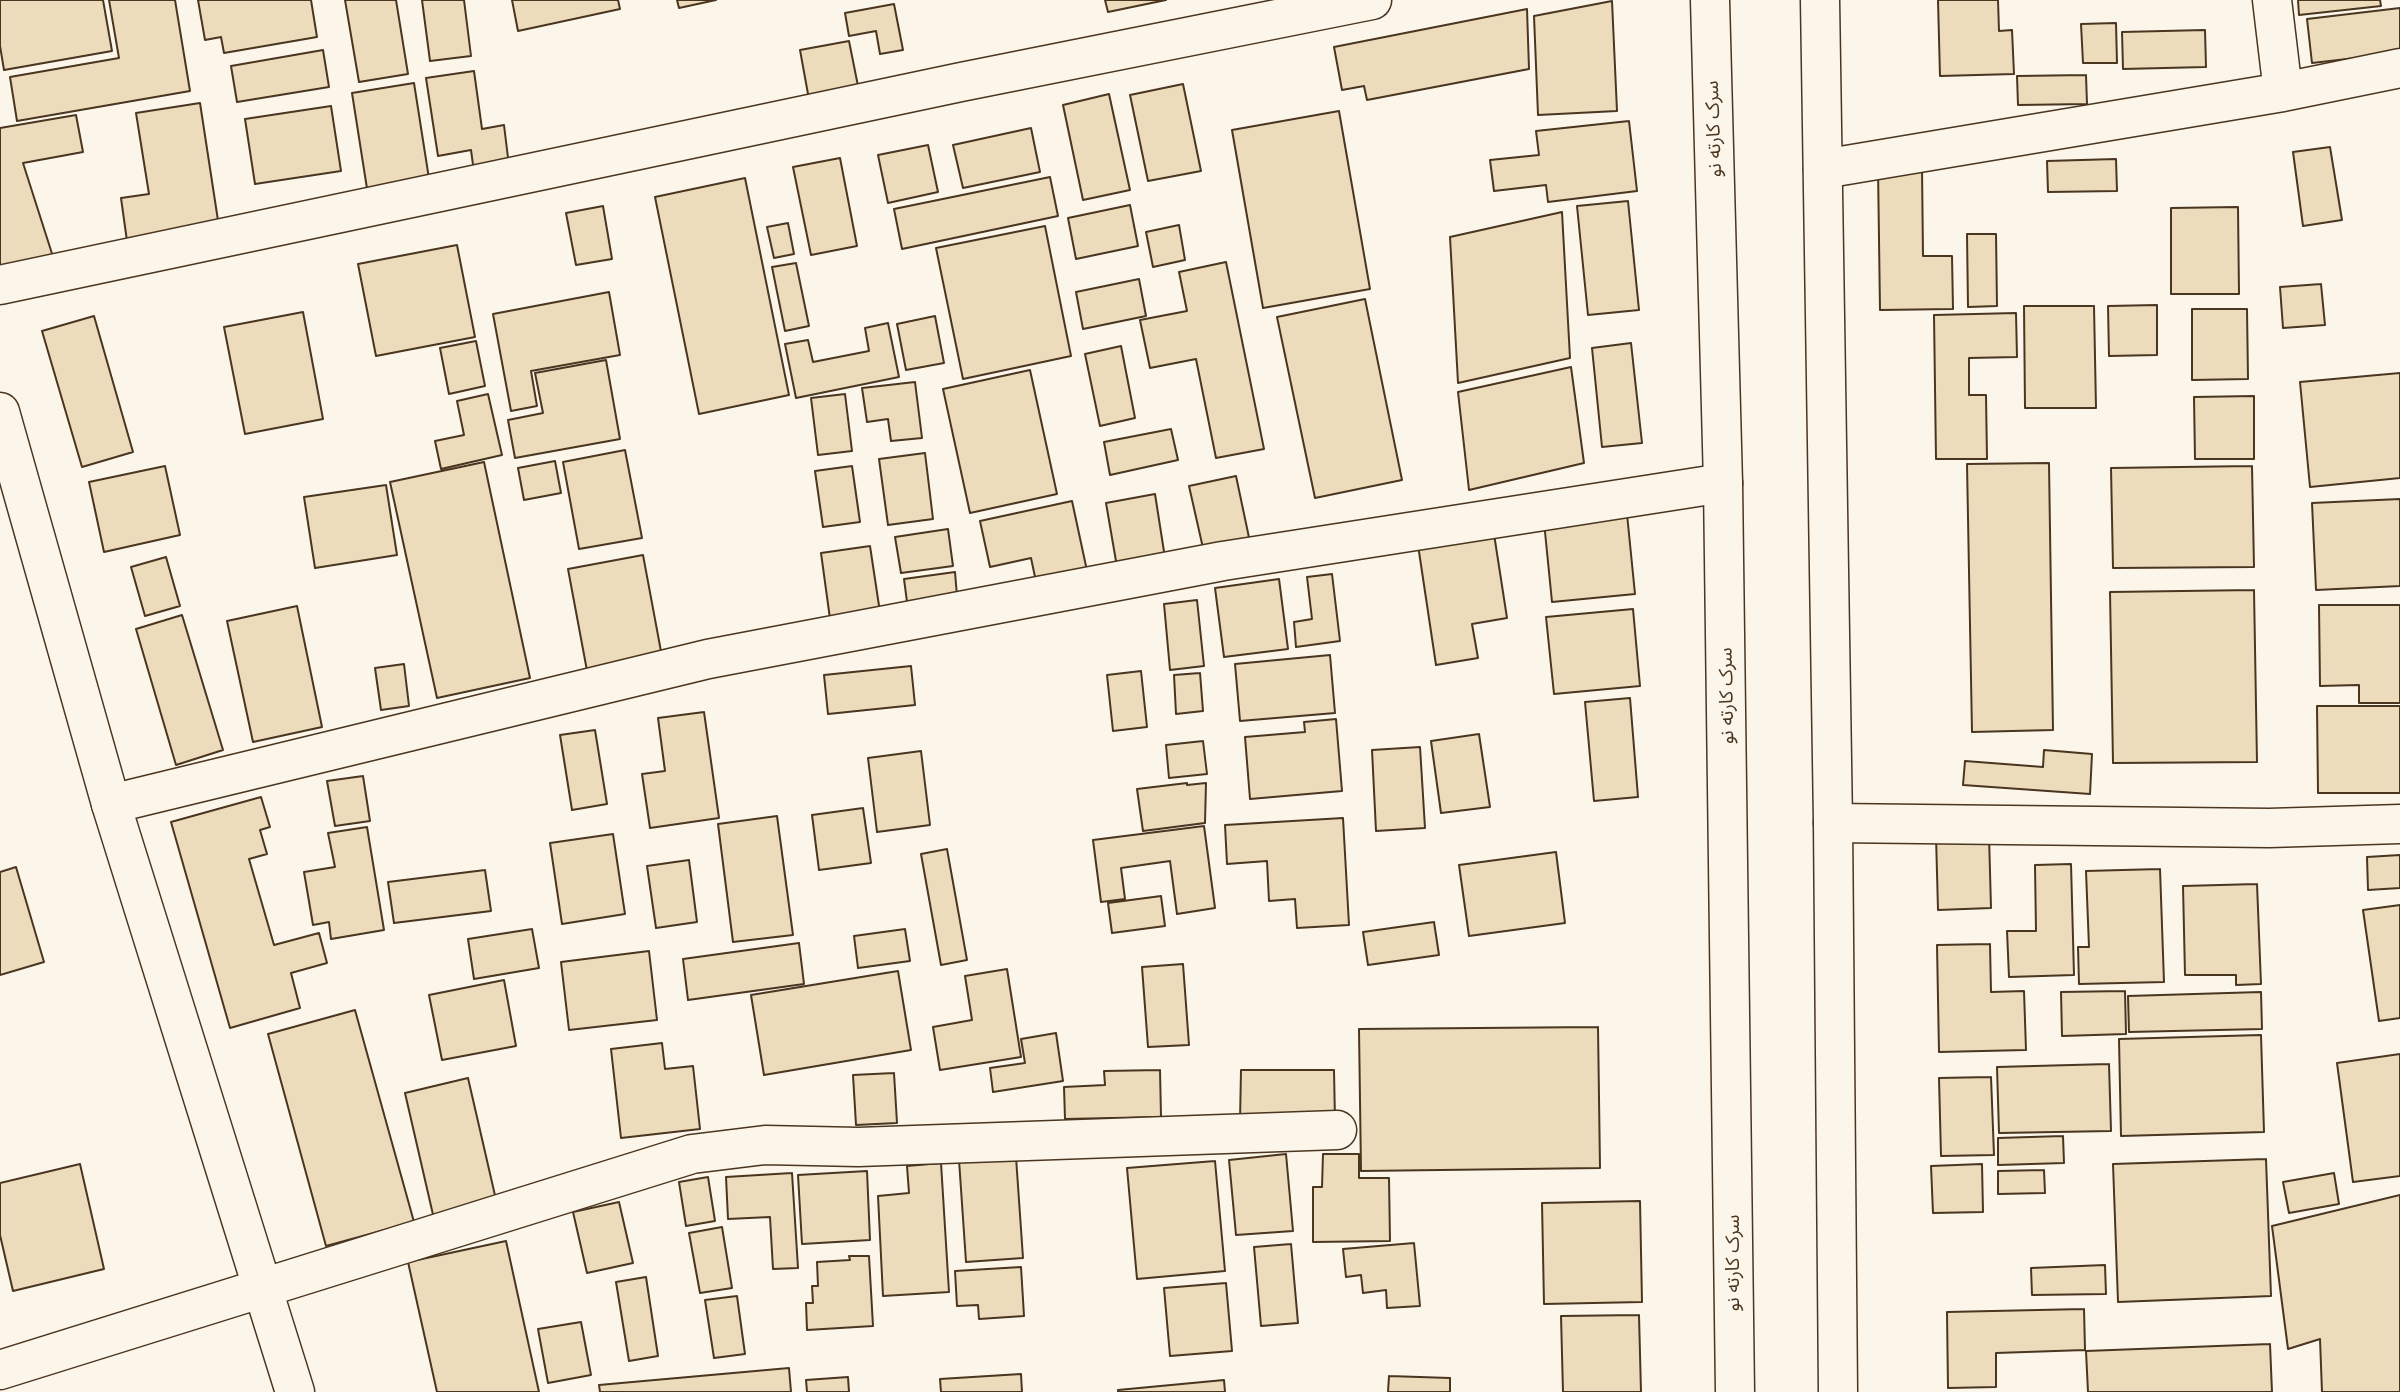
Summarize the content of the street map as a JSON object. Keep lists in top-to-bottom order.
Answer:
{
  "streets": {
    "main road": ["سرک کارته نو"]
  }
}
